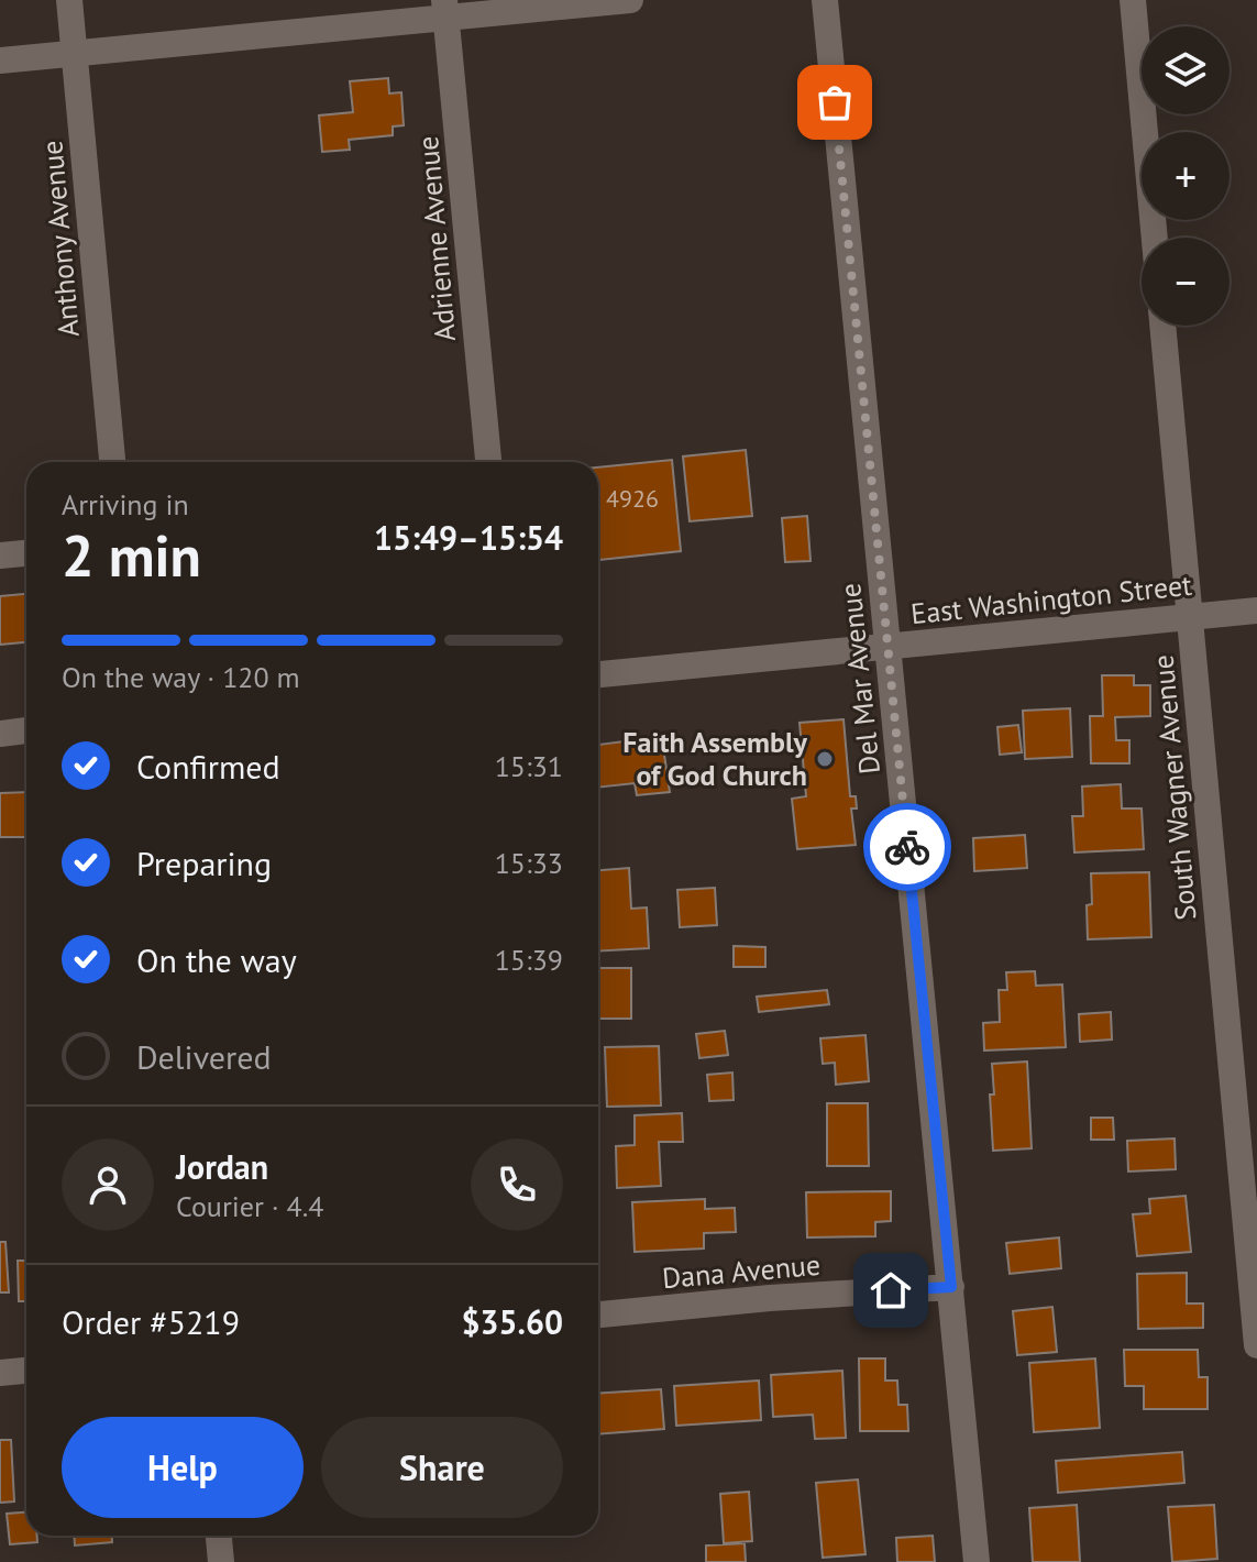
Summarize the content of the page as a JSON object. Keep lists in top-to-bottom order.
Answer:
{
  "streets": {
    "street": [
      "Anthony Avenue",
      "Adrienne Avenue",
      "East Washington Street",
      "Del Mar Avenue",
      "South Wagner Avenue",
      "Dana Avenue"
    ]
  },
  "crossings": [
    ["East Washington Street", "Del Mar Avenue"],
    ["East Washington Street", "South Wagner Avenue"],
    ["Del Mar Avenue", "Dana Avenue"]
  ],
  "places": ["Faith Assembly of God Church"],
  "house_numbers": ["4926"],
  "page": {
    "map_buttons": ["+", "−"],
    "heading": ["2 min", "Arriving in", "15:49–15:54"],
    "panel": [
      "Jordan",
      "Courier · 4.4",
      "Order #5219",
      "$35.60"
    ],
    "bar": "On the way · 120 m",
    "list": [
      ["Confirmed", "15:31"],
      ["Preparing", "15:33"],
      ["On the way", "15:39"],
      "Delivered"
    ],
    "buttons": ["Help", "Share"]
  }
}
